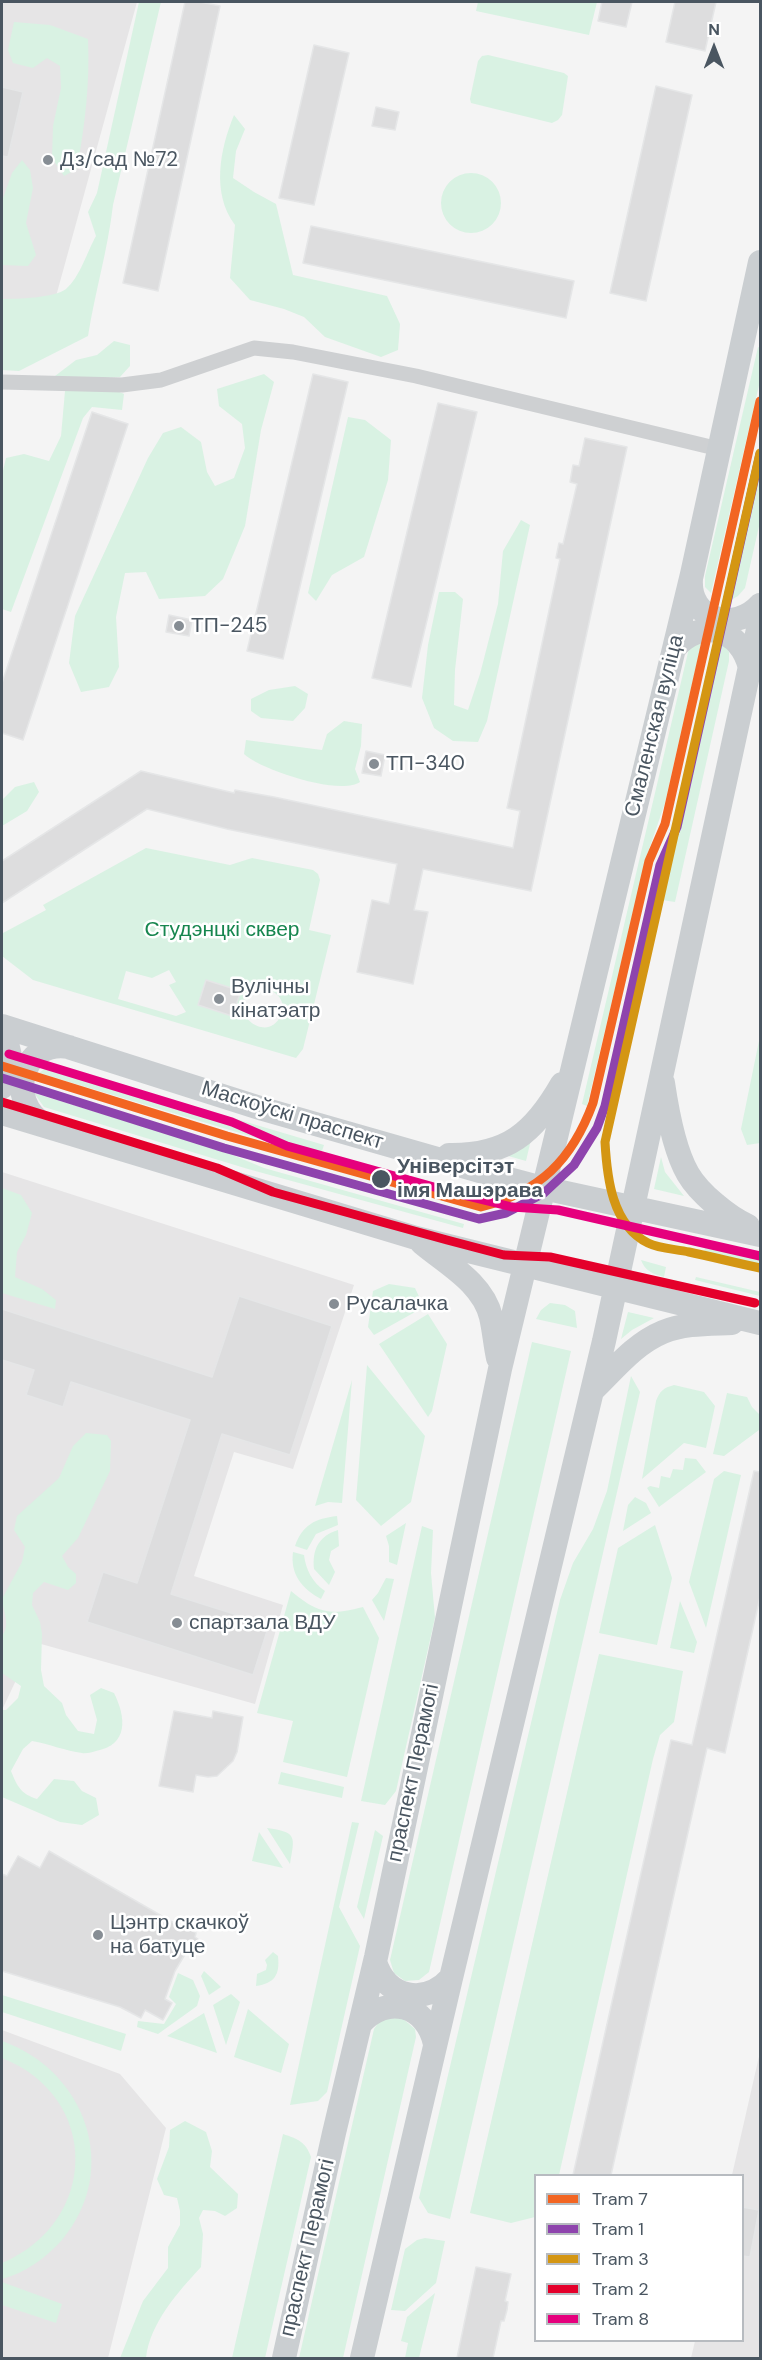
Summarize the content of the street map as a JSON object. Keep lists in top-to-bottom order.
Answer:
{
  "streets": {
    "main road": ["Смаленская вуліца", "Маскоўскі праспект", "праспект Перамогі"]
  },
  "crossings": [
    ["Смаленская вуліца", "Маскоўскі праспект"],
    ["Смаленская вуліца", "праспект Перамогі"],
    ["Маскоўскі праспект", "праспект Перамогі"]
  ],
  "parks": ["Студэнцкі сквер"],
  "places": [
    "Дз/сад №72",
    "ТП-245",
    "ТП-340",
    "Вулічны кінатэатр",
    "Універсітэт імя Машэрава",
    "Русалачка",
    "спартзала ВДУ",
    "Цэнтр скачкоў на батуце"
  ],
  "lines": [
    "tram line 7",
    "tram line 3",
    "tram line 1",
    "tram line 8",
    "tram line 2"
  ],
  "legend": [
    "Tram 7",
    "Tram 1",
    "Tram 3",
    "Tram 2",
    "Tram 8"
  ],
  "north": "top"
}
